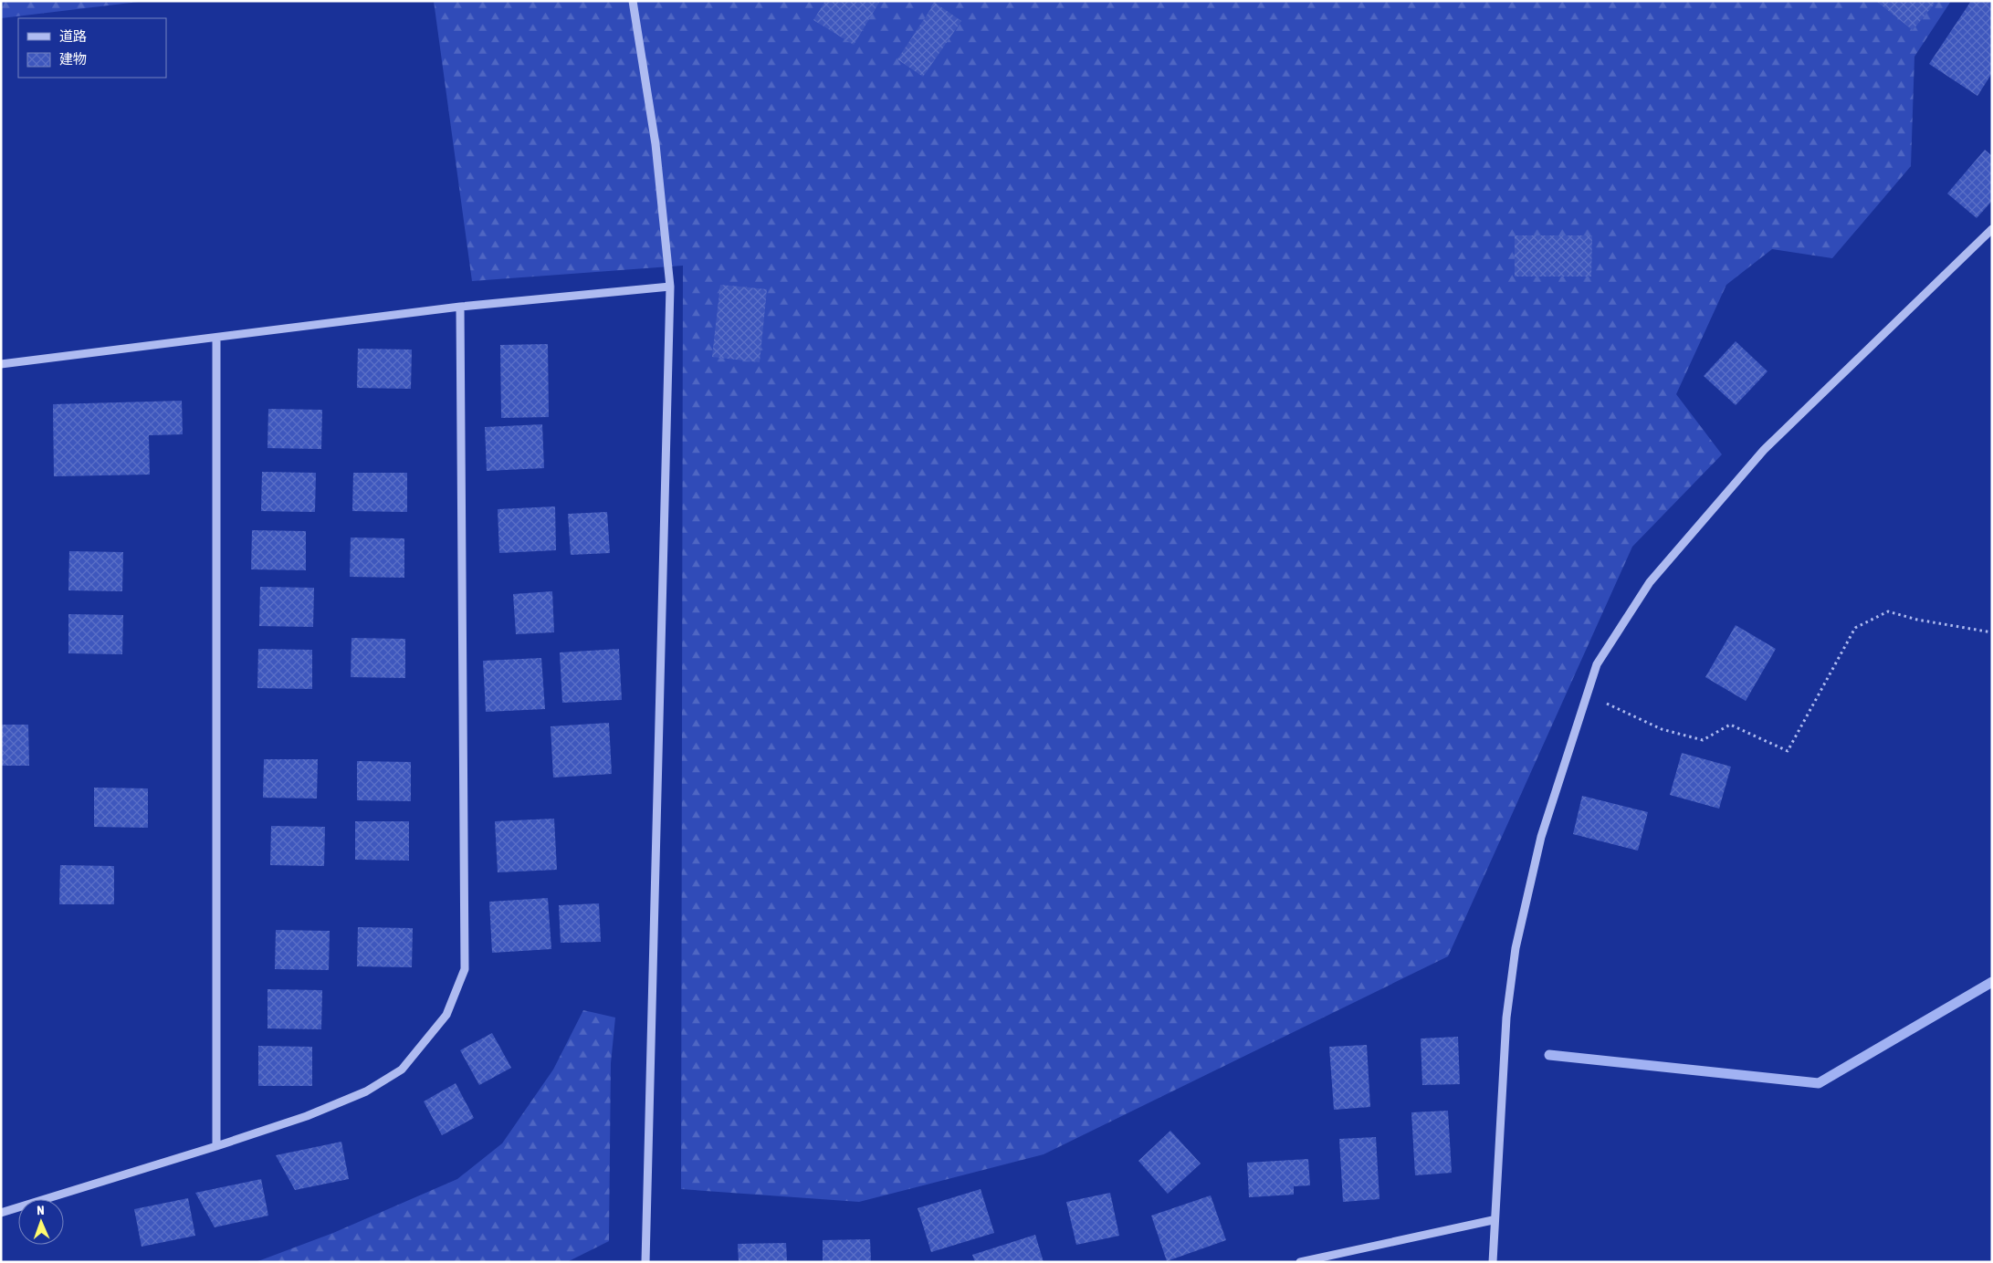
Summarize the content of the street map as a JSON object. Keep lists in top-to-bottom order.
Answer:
{
  "legend": ["道路", "建物"],
  "north": "top"
}
